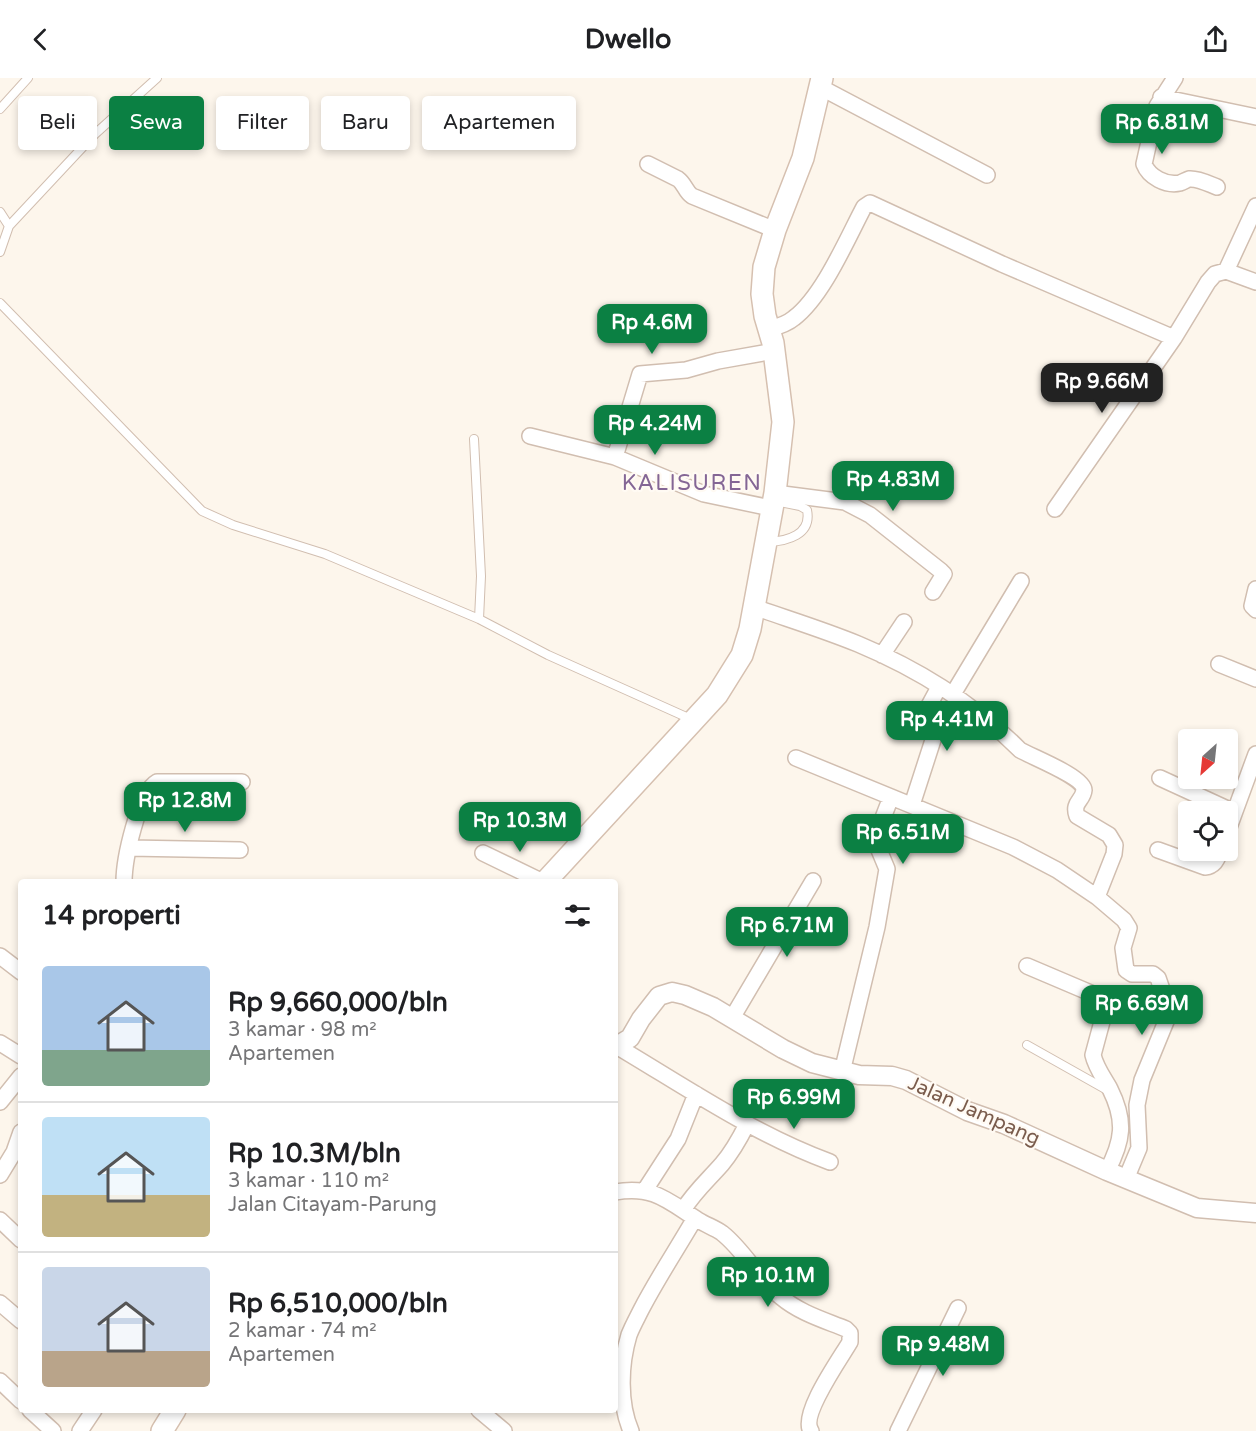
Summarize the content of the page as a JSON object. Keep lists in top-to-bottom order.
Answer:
{
  "streets": {
    "street": ["Jalan Jampang"]
  },
  "districts": ["KALISUREN"],
  "north": "bottom left",
  "page": {
    "header": "Dwello",
    "chip": [
      "Beli",
      "Sewa",
      "Filter",
      "Baru",
      "Apartemen"
    ],
    "price": [
      "Rp 6.81M",
      "Rp 4.6M",
      "Rp 9.66M",
      "Rp 4.24M",
      "Rp 4.83M",
      "Rp 4.41M",
      "Rp 12.8M",
      "Rp 10.3M",
      "Rp 6.51M",
      "Rp 6.71M",
      "Rp 6.69M",
      "Rp 6.99M",
      "Rp 10.1M",
      "Rp 9.48M"
    ],
    "heading": "14 properti",
    "list": [
      {
        "name": "Rp 9,660,000/bln",
        "note": "3 kamar · 98 m² · Apartemen"
      },
      {
        "name": "Rp 10.3M/bln",
        "note": "3 kamar · 110 m² · Jalan Citayam-Parung"
      },
      {
        "name": "Rp 6,510,000/bln",
        "note": "2 kamar · 74 m² · Apartemen"
      }
    ]
  }
}
